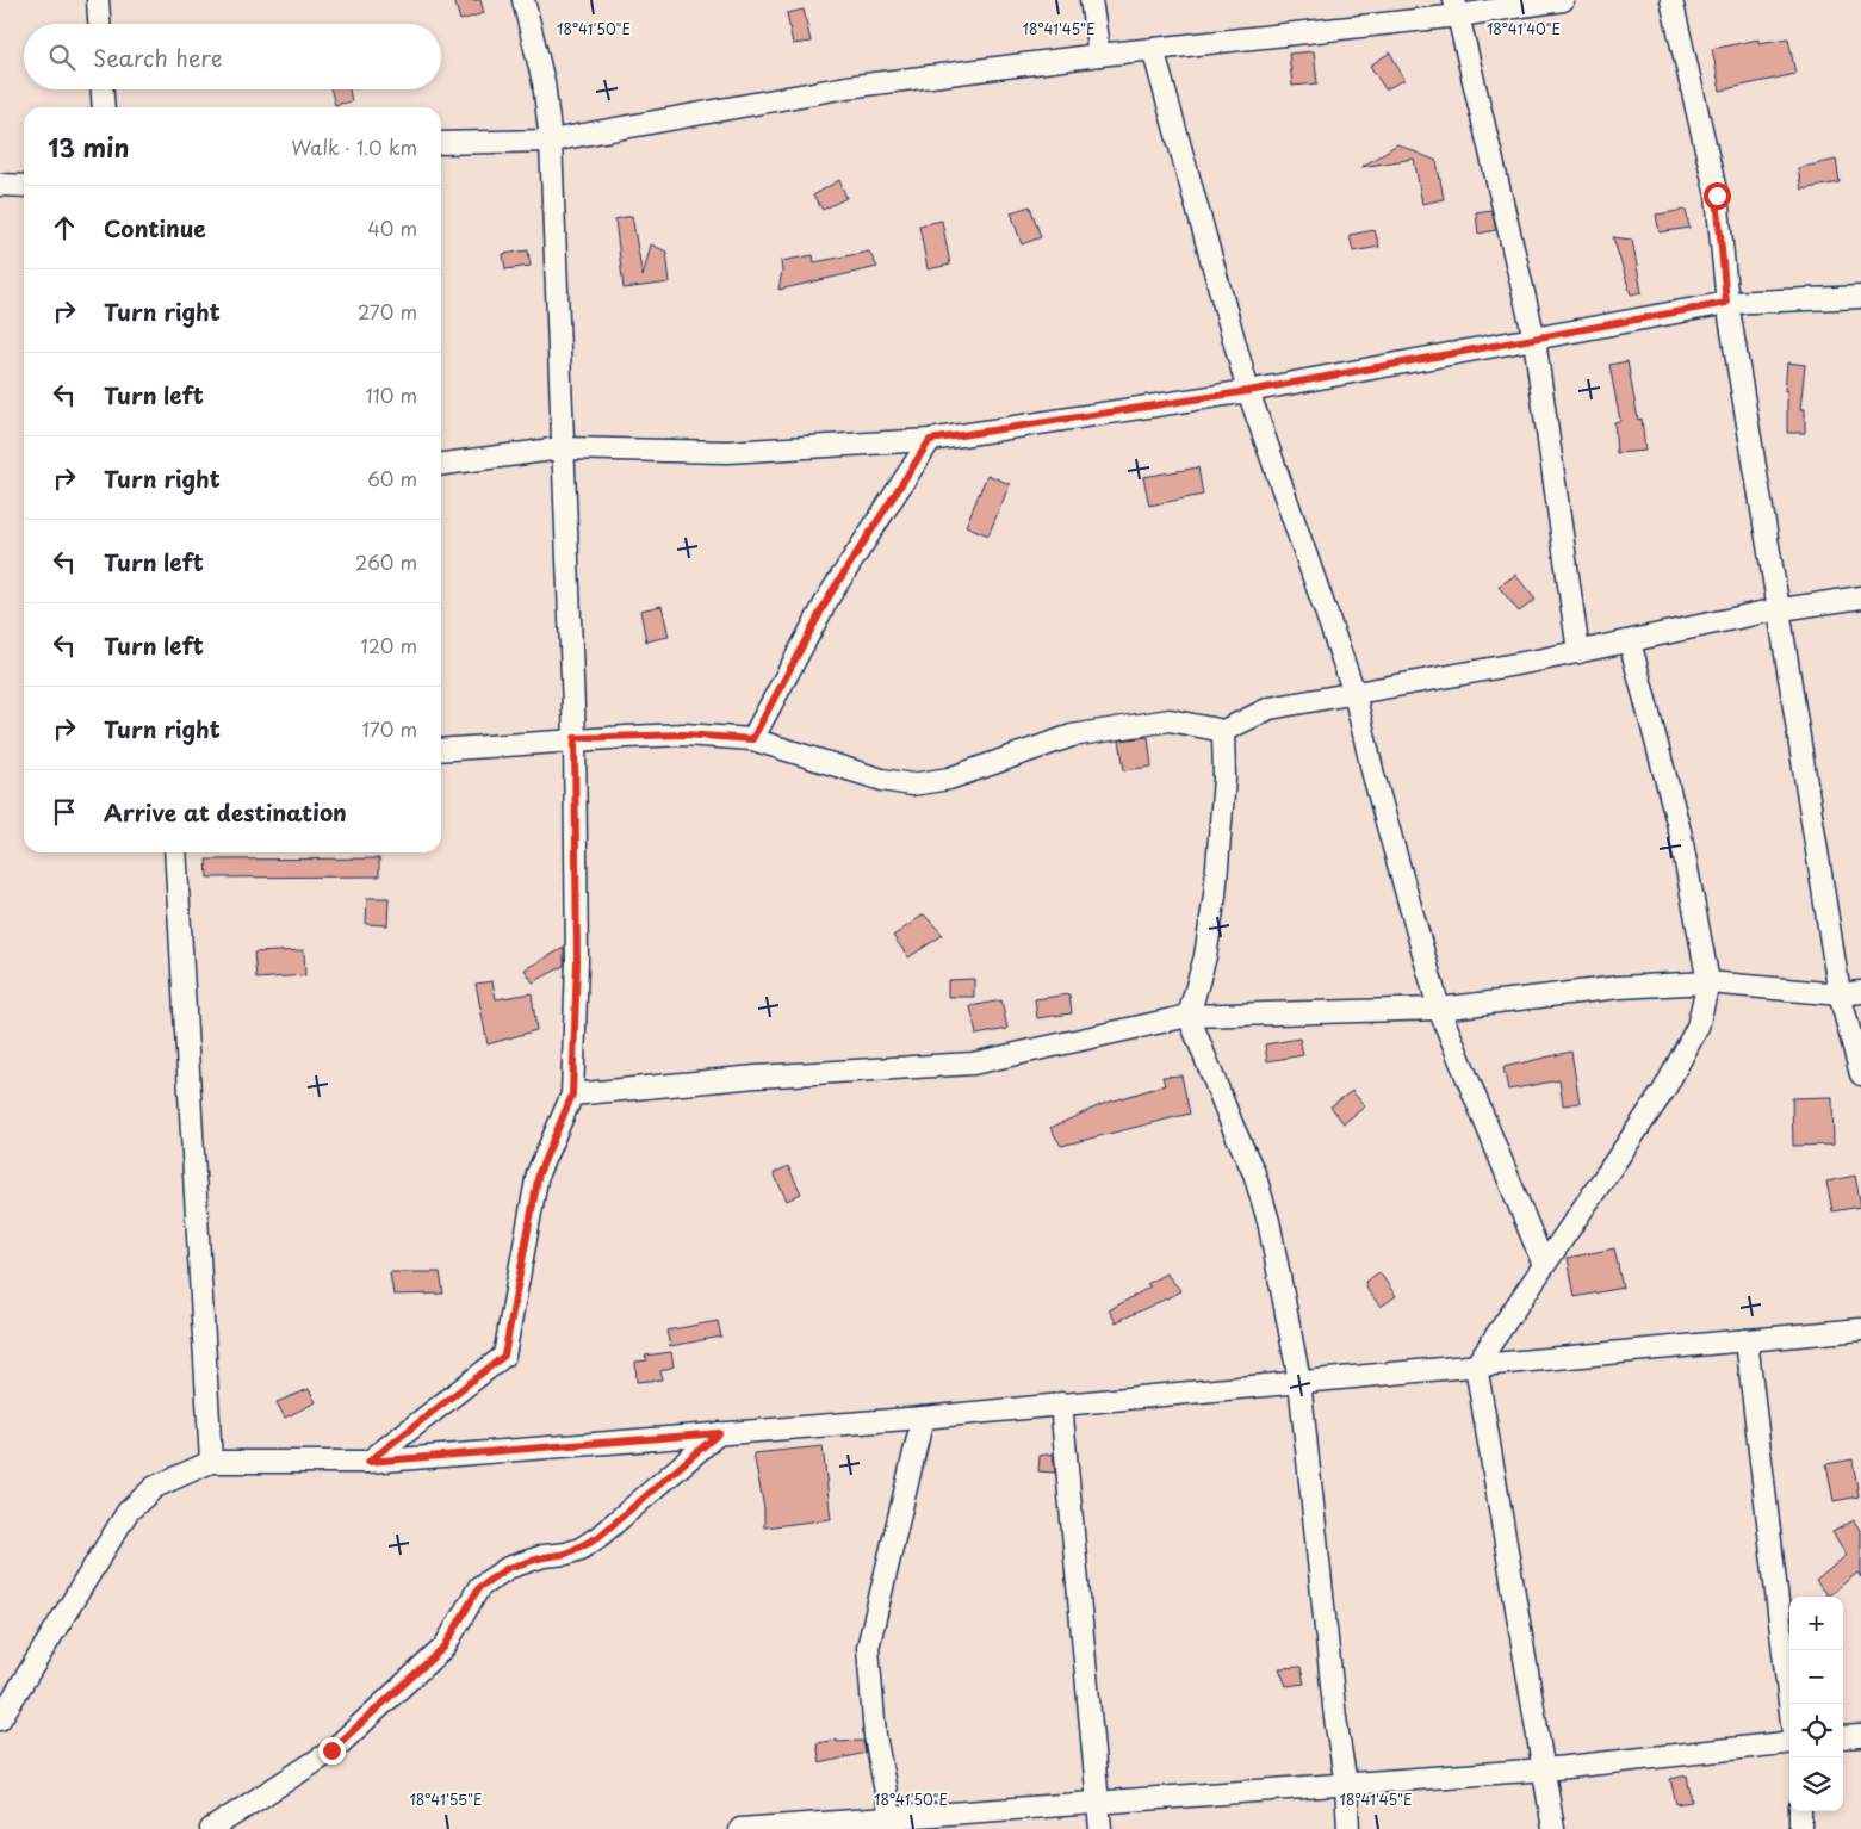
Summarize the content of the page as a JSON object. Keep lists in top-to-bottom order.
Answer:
{
  "page": {
    "search": "Search here",
    "heading": ["13 min", "Walk · 1.0 km"],
    "list": [
      ["Continue", "40 m"],
      ["Turn right", "270 m"],
      ["Turn left", "110 m"],
      ["Turn right", "60 m"],
      ["Turn left", "260 m"],
      ["Turn left", "120 m"],
      ["Turn right", "170 m"],
      "Arrive at destination"
    ],
    "map_buttons": ["+", "−"]
  },
  "coordinates": [
    "18°41'50\"E",
    "18°41'45\"E",
    "18°41'40\"E",
    "18°41'55\"E"
  ]
}
